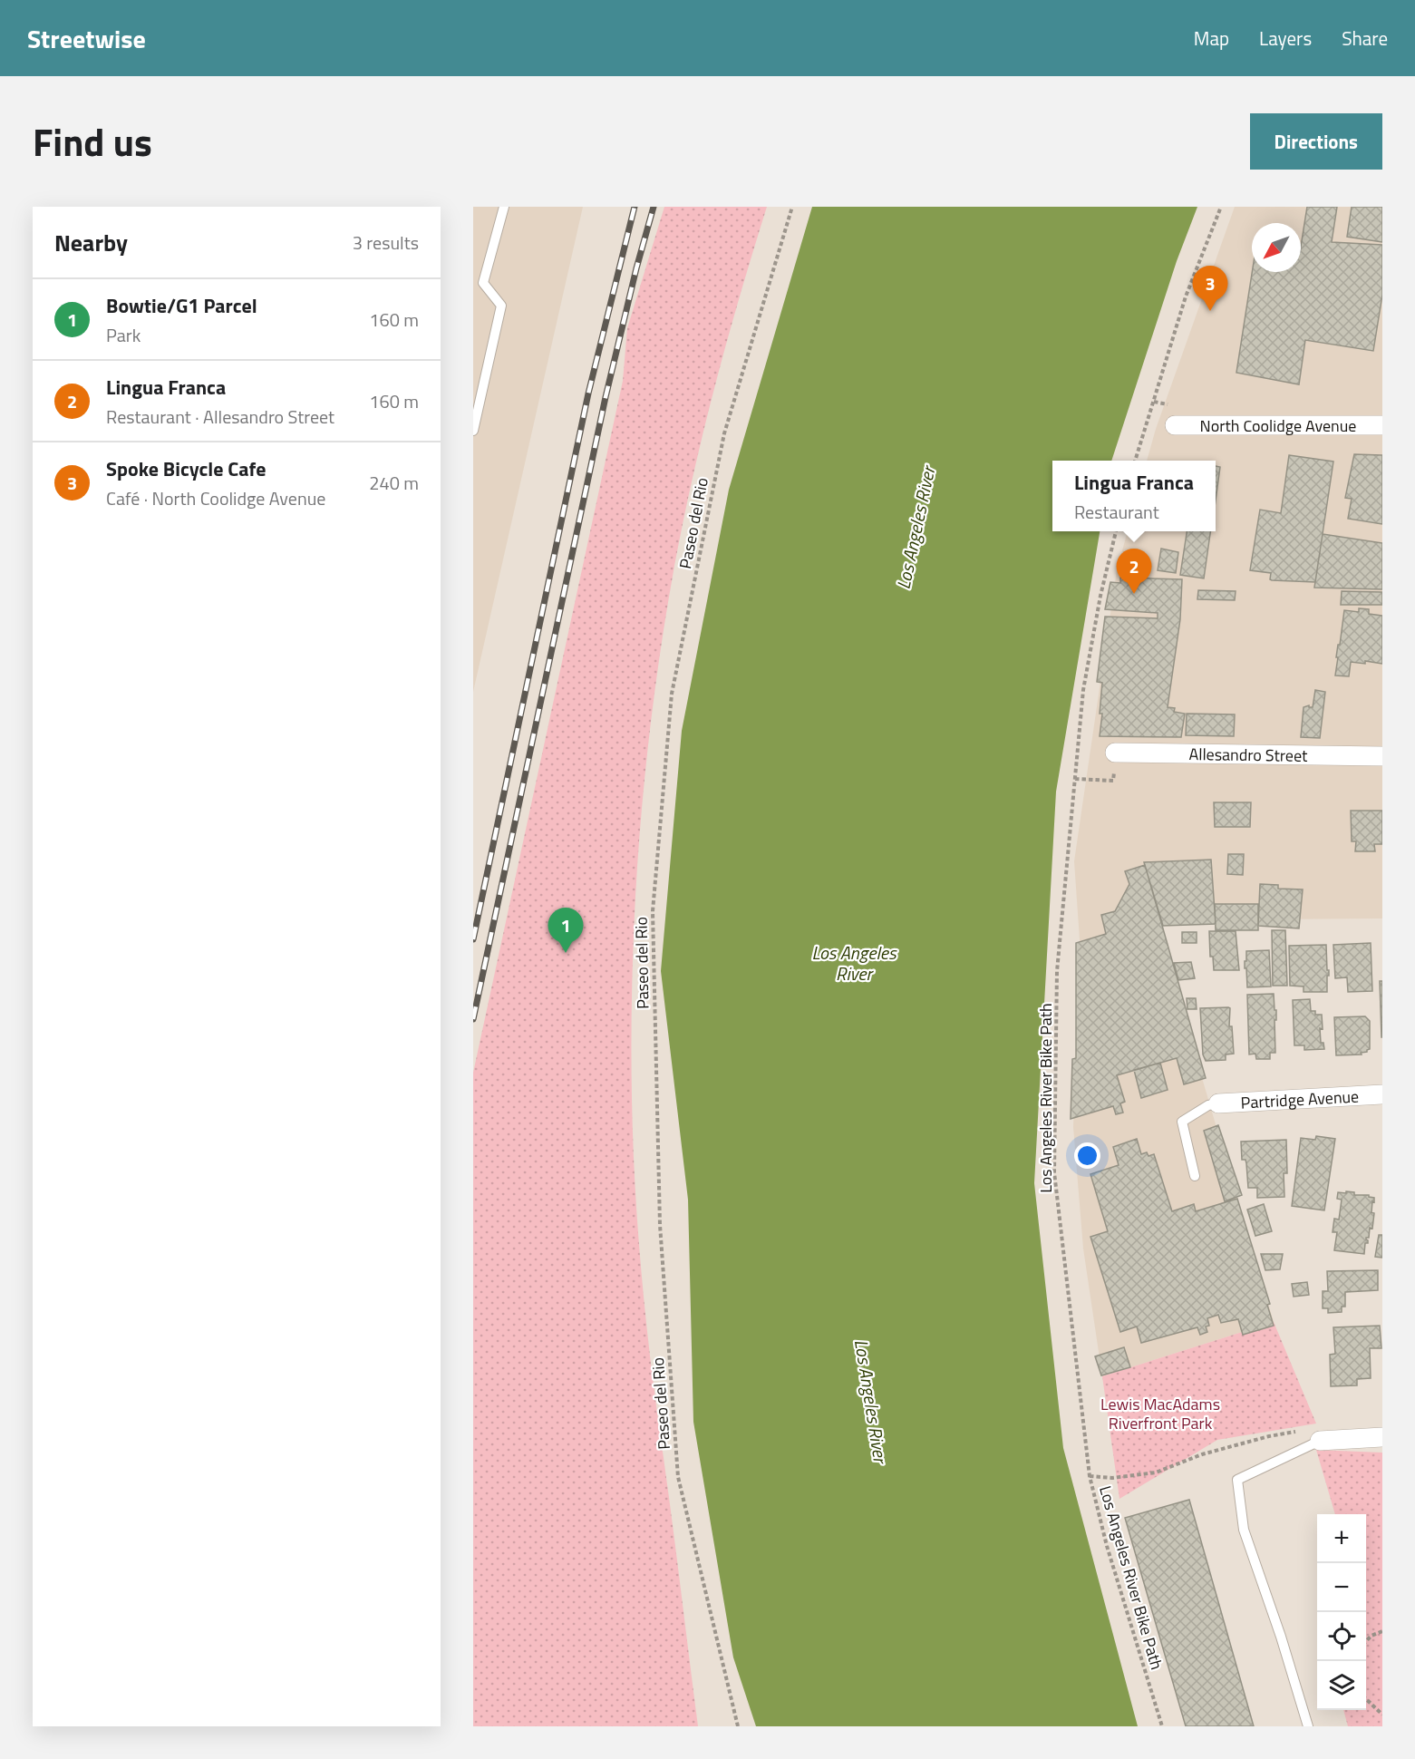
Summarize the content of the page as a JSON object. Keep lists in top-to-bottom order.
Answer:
{
  "streets": {
    "street": ["North Coolidge Avenue", "Allesandro Street", "Partridge Avenue"],
    "path": ["Paseo del Rio", "Los Angeles River Bike Path"]
  },
  "water": ["Los Angeles River"],
  "parks": ["Lewis MacAdams Riverfront Park"],
  "north": "bottom left",
  "page": {
    "header": "Streetwise",
    "nav": ["Map", "Layers", "Share"],
    "title": "Find us",
    "buttons": "Directions",
    "heading": ["Nearby", "3 results"],
    "pins": ["3", "2", "1"],
    "list": [
      {
        "mark": "1",
        "name": "Bowtie/G1 Parcel",
        "note": "Park",
        "value": "160 m"
      },
      {
        "mark": "2",
        "name": "Lingua Franca",
        "note": "Restaurant · Allesandro Street",
        "value": "160 m"
      },
      {
        "mark": "3",
        "name": "Spoke Bicycle Cafe",
        "note": "Café · North Coolidge Avenue",
        "value": "240 m"
      }
    ],
    "popup": ["Lingua Franca", "Restaurant"],
    "map_buttons": ["+", "−"]
  }
}
